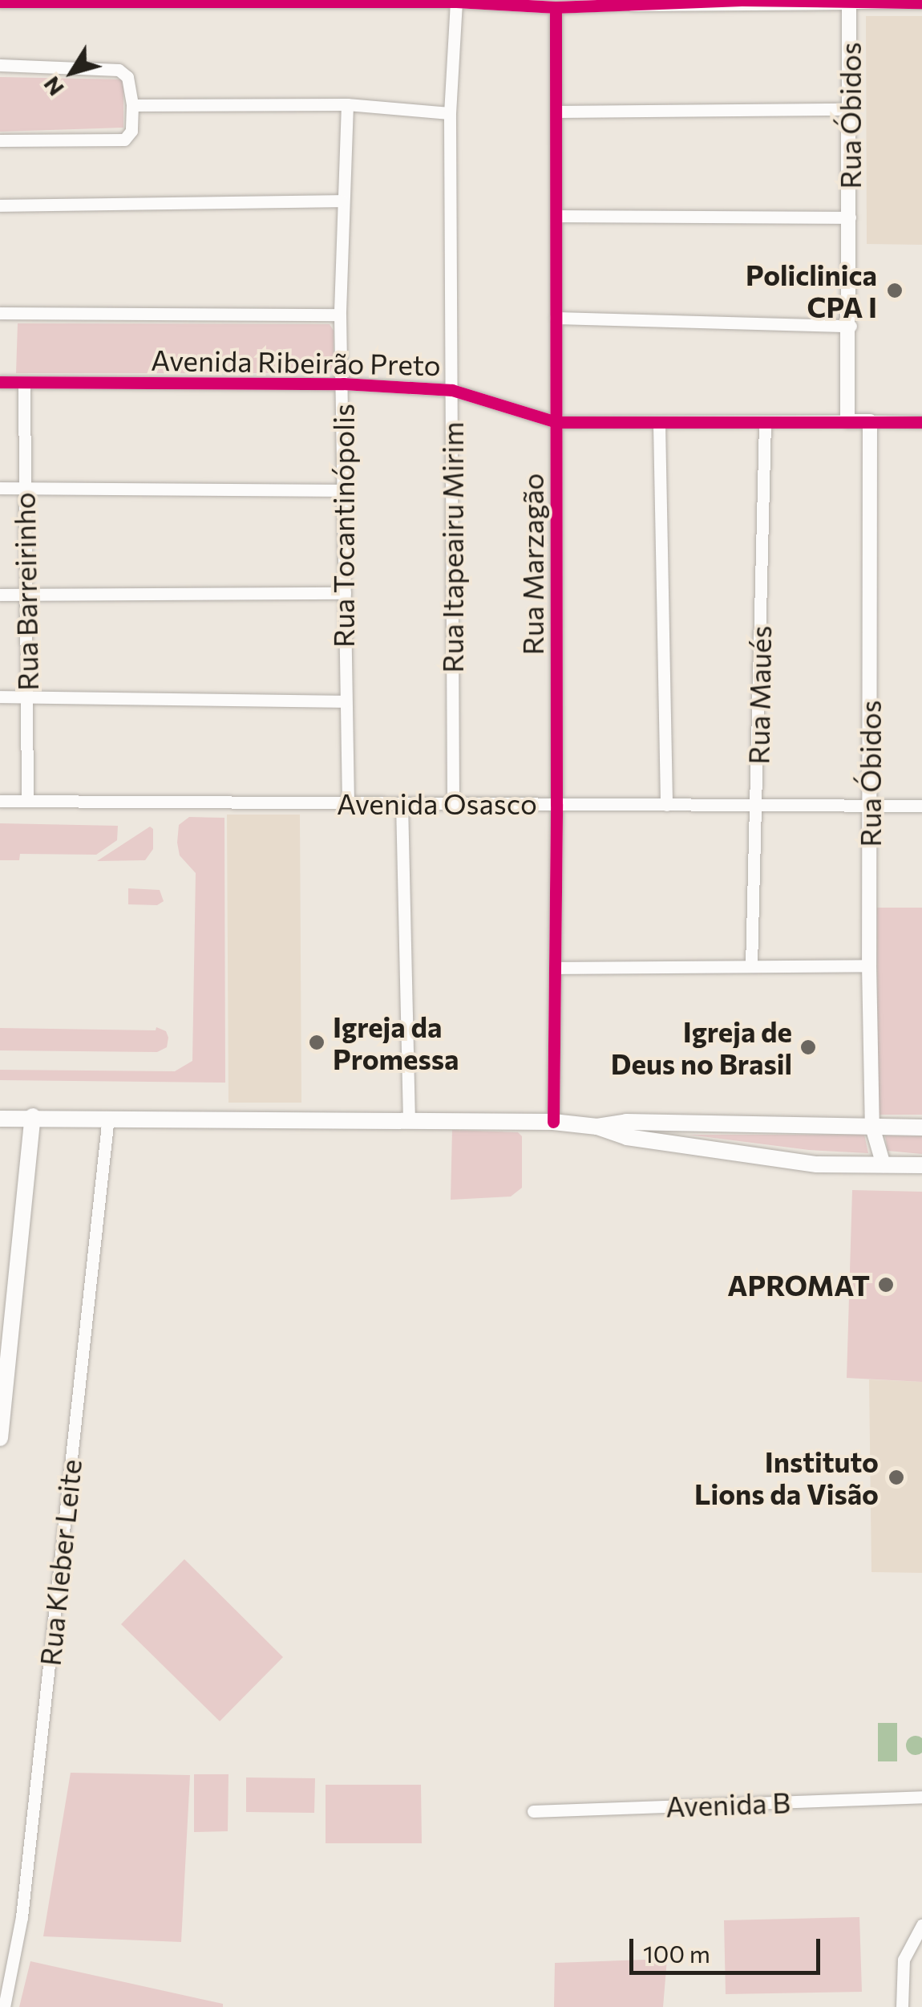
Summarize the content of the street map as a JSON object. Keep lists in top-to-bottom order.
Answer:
{
  "streets": {
    "street": [
      "Rua Óbidos",
      "Avenida Ribeirão Preto",
      "Rua Tocantinópolis",
      "Rua Itapeairu Mirim",
      "Rua Marzagão",
      "Rua Barreirinho",
      "Rua Maués",
      "Avenida Osasco",
      "Rua Kleber Leite",
      "Avenida B"
    ]
  },
  "crossings": [
    ["Rua Óbidos", "Avenida Ribeirão Preto"],
    ["Rua Óbidos", "Avenida Osasco"],
    ["Avenida Ribeirão Preto", "Rua Tocantinópolis"],
    ["Avenida Ribeirão Preto", "Rua Itapeairu Mirim"],
    ["Avenida Ribeirão Preto", "Rua Marzagão"],
    ["Avenida Ribeirão Preto", "Rua Barreirinho"],
    ["Avenida Ribeirão Preto", "Rua Maués"],
    ["Rua Tocantinópolis", "Avenida Osasco"],
    ["Rua Itapeairu Mirim", "Avenida Osasco"],
    ["Rua Marzagão", "Avenida Osasco"],
    ["Rua Barreirinho", "Avenida Osasco"],
    ["Rua Maués", "Avenida Osasco"]
  ],
  "places": [
    "Policlinica CPA I",
    "Igreja da Promessa",
    "Igreja de Deus no Brasil",
    "APROMAT",
    "Instituto Lions da Visão"
  ],
  "scale_bar": "100 m",
  "north": "bottom left"
}
